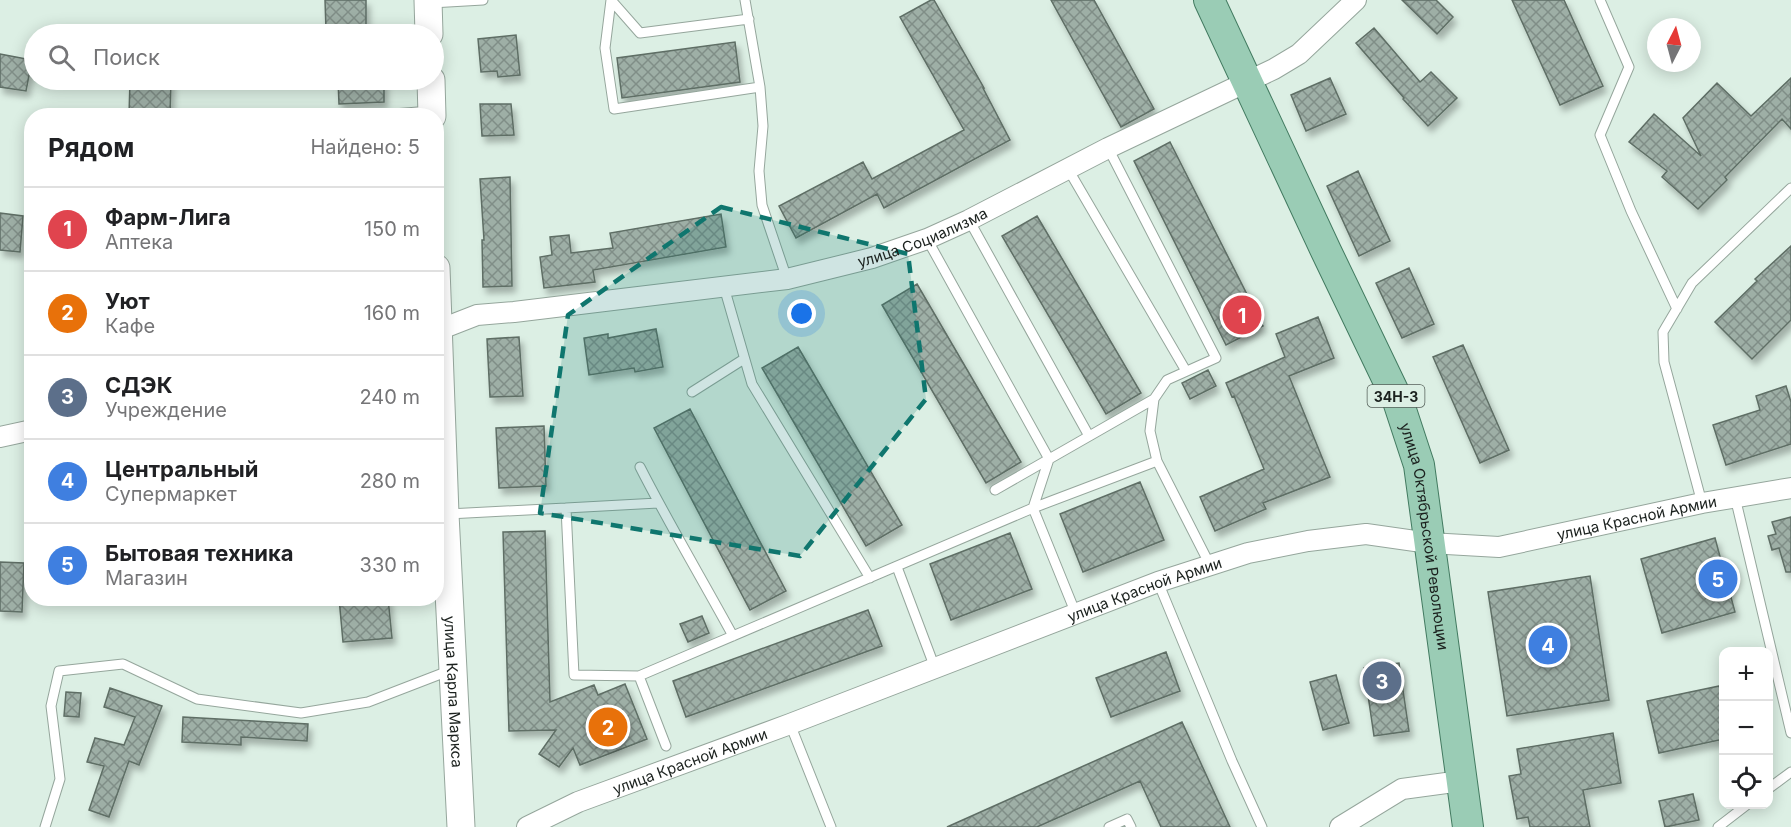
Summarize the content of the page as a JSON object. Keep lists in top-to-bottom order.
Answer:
{
  "streets": {
    "main road": ["34Н-3", "улица Октябрьской Революции", "улица Карла Маркса"],
    "street": ["улица Социализма", "улица Красной Армии"]
  },
  "crossings": [
    ["улица Социализма", "улица Октябрьской Революции"],
    ["улица Красной Армии", "улица Октябрьской Революции"]
  ],
  "north": "top",
  "page": {
    "search": "Поиск",
    "heading": ["Рядом", "Найдено: 5"],
    "list": [
      {
        "mark": "1",
        "name": "Фарм-Лига",
        "note": "Аптека",
        "value": "150 m"
      },
      {
        "mark": "2",
        "name": "Уют",
        "note": "Кафе",
        "value": "160 m"
      },
      {
        "mark": "3",
        "name": "СДЭК",
        "note": "Учреждение",
        "value": "240 m"
      },
      {
        "mark": "4",
        "name": "Центральный",
        "note": "Супермаркет",
        "value": "280 m"
      },
      {
        "mark": "5",
        "name": "Бытовая техника",
        "note": "Магазин",
        "value": "330 m"
      }
    ],
    "pins": [
      "1",
      "5",
      "4",
      "3",
      "2"
    ],
    "map_buttons": ["+", "−"]
  }
}
